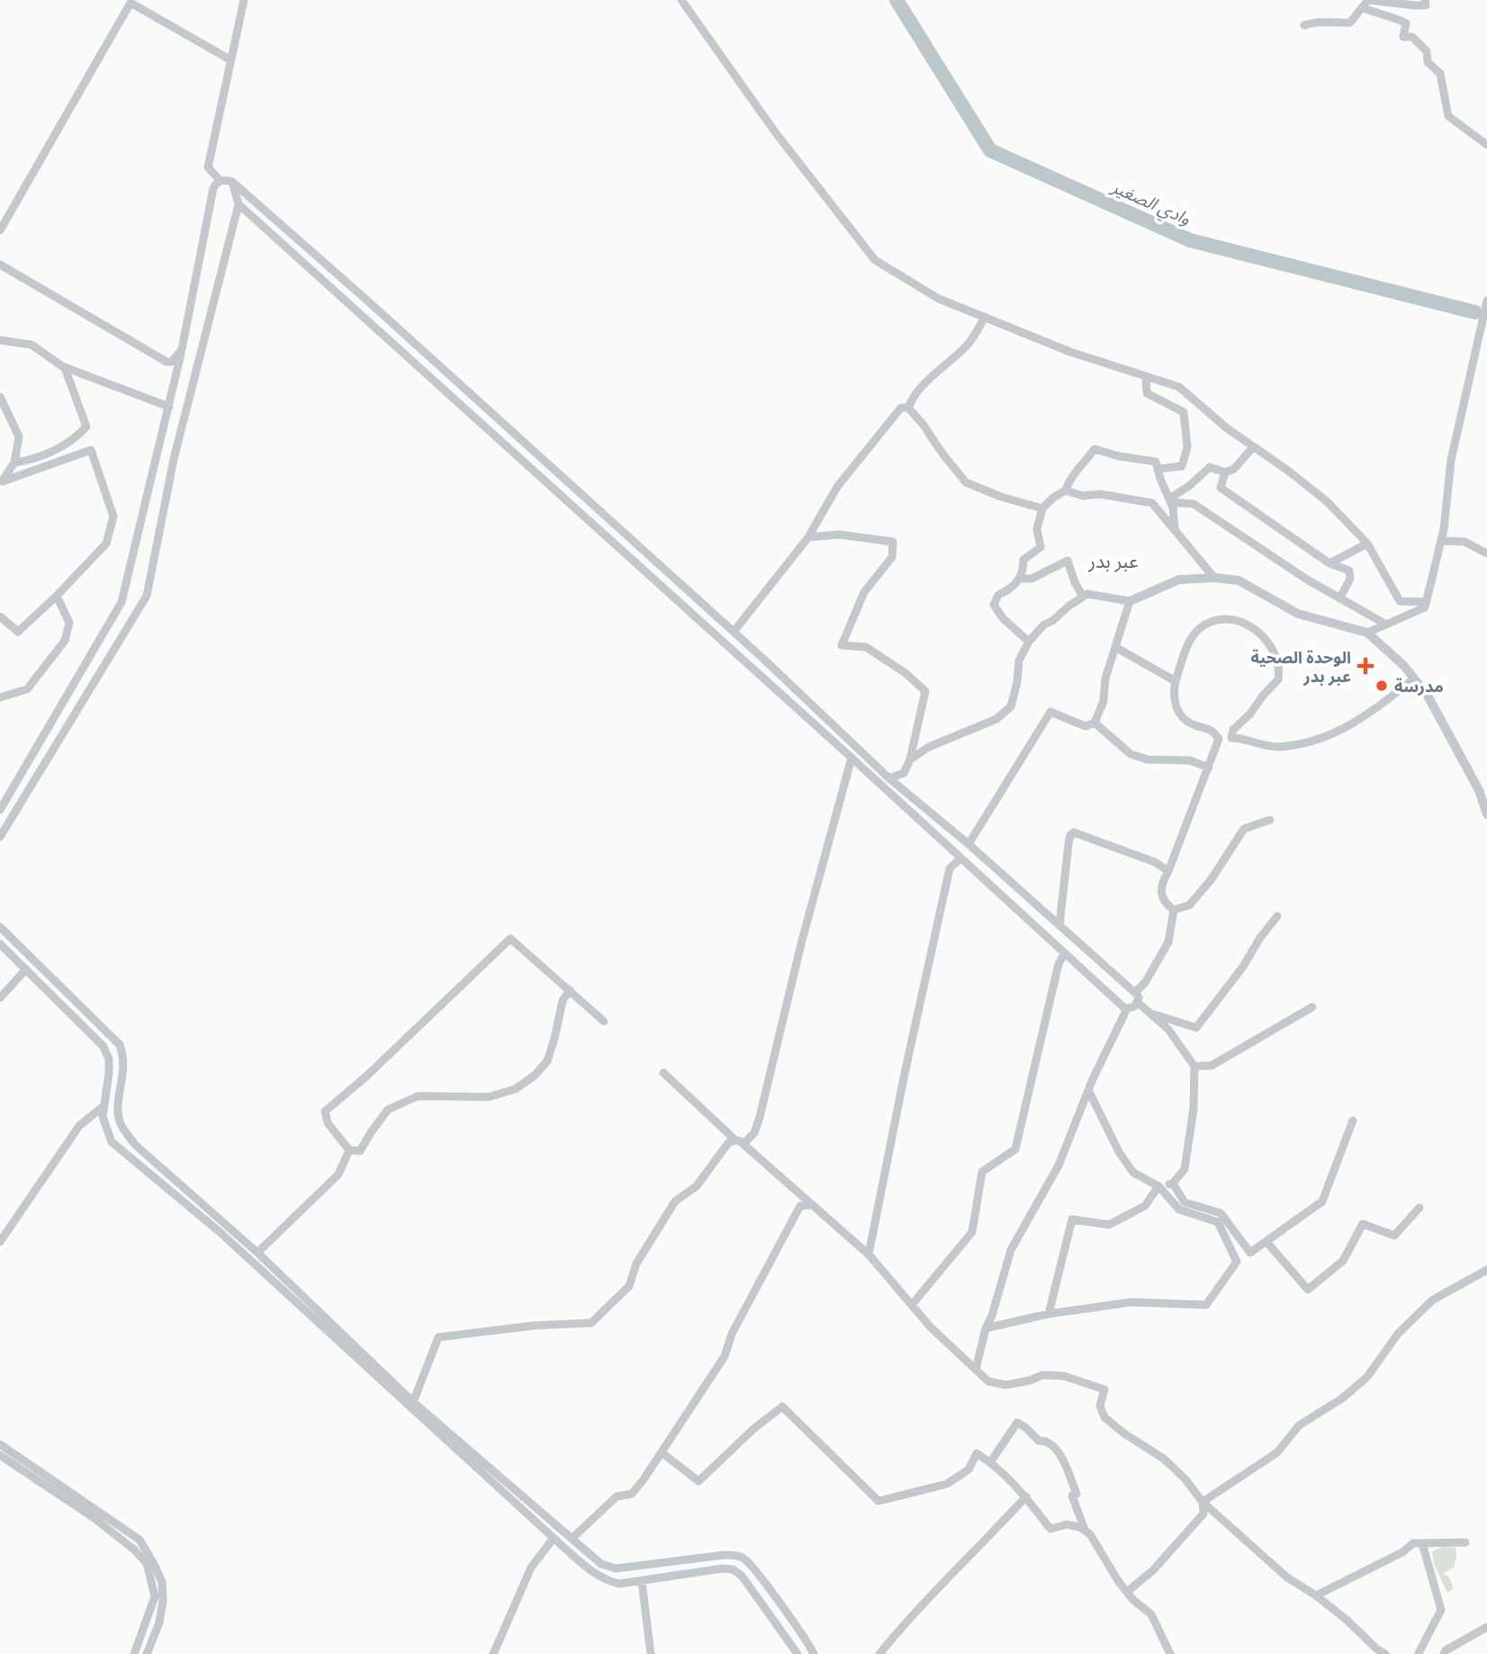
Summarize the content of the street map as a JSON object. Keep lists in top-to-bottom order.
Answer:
{
  "districts": ["عبر بدر"],
  "water": ["وادي الصغير"],
  "places": {
    "health": ["الوحدة الصحية عبر بدر"],
    "other": ["مدرسة"]
  }
}
